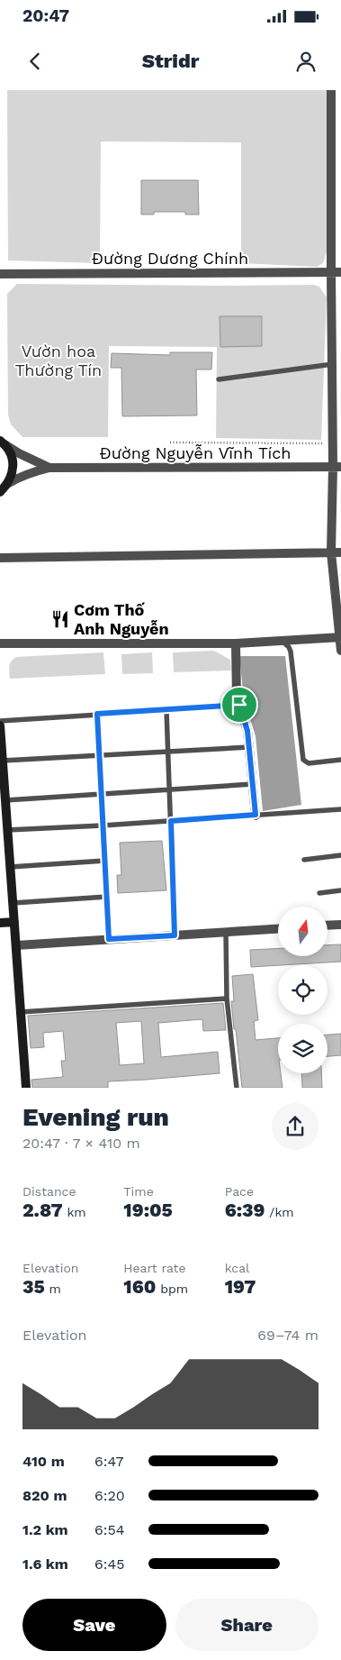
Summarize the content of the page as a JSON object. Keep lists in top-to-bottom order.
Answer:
{
  "streets": {
    "street": ["Đường Dương Chính", "Đường Nguyễn Vĩnh Tích"]
  },
  "parks": ["Vườn hoa Thường Tín"],
  "places": {
    "restaurant": ["Cơm Thố Anh Nguyễn"]
  },
  "north": "top",
  "page": {
    "status": "20:47",
    "header": "Stridr",
    "heading": ["Evening run", "20:47 · 7 × 410 m"],
    "stats": [
      ["Distance", "2.87 km"],
      ["Time", "19:05"],
      ["Pace", "6:39 /km"],
      ["Elevation", "35 m"],
      ["Heart rate", "160 bpm"],
      ["kcal", "197"]
    ],
    "chart": ["Elevation", "69–74 m"],
    "list": [
      {
        "name": "410 m",
        "note": "6:47"
      },
      {
        "name": "820 m",
        "note": "6:20"
      },
      {
        "name": "1.2 km",
        "note": "6:54"
      },
      {
        "name": "1.6 km",
        "note": "6:45"
      }
    ],
    "buttons": ["Save", "Share"]
  }
}
